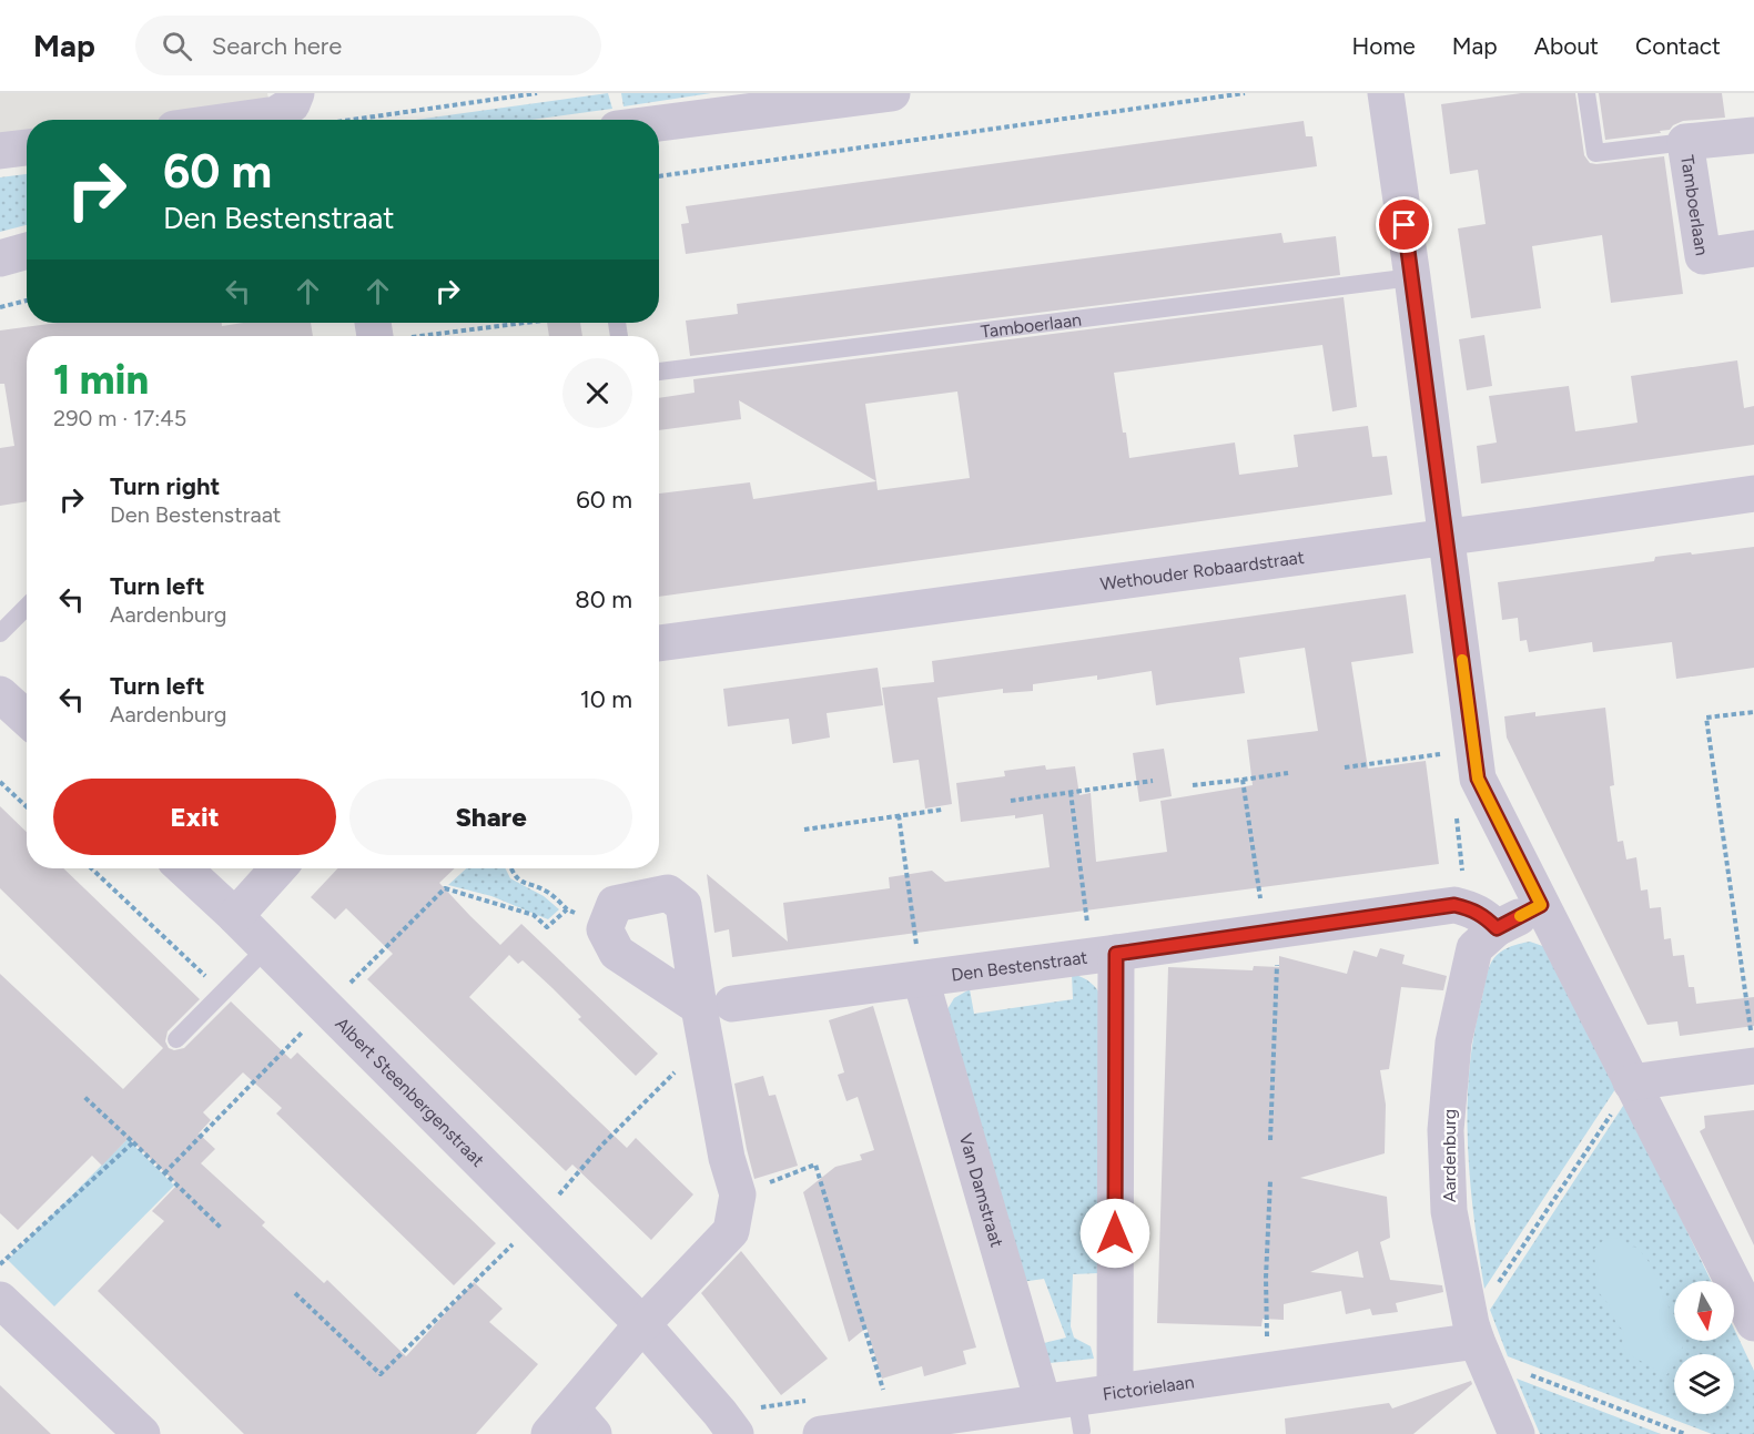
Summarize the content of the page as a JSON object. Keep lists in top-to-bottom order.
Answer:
{
  "streets": {
    "street": [
      "Tamboerlaan",
      "Wethouder Robaardstraat",
      "Den Bestenstraat",
      "Albert Steenbergenstraat",
      "Aardenburg",
      "Van Damstraat",
      "Fictorielaan"
    ]
  },
  "crossings": [
    ["Den Bestenstraat", "Van Damstraat"],
    ["Aardenburg", "Fictorielaan"],
    ["Van Damstraat", "Fictorielaan"]
  ],
  "north": "bottom",
  "page": {
    "header": "Map",
    "search": "Search here",
    "nav": [
      "Home",
      "Map",
      "About",
      "Contact"
    ],
    "turn": ["60 m", "Den Bestenstraat"],
    "heading": ["1 min", "290 m · 17:45"],
    "list": [
      {
        "name": "Turn right",
        "note": "Den Bestenstraat",
        "value": "60 m"
      },
      {
        "name": "Turn left",
        "note": "Aardenburg",
        "value": "80 m"
      },
      {
        "name": "Turn left",
        "note": "Aardenburg",
        "value": "10 m"
      }
    ],
    "buttons": ["Exit", "Share"]
  }
}
